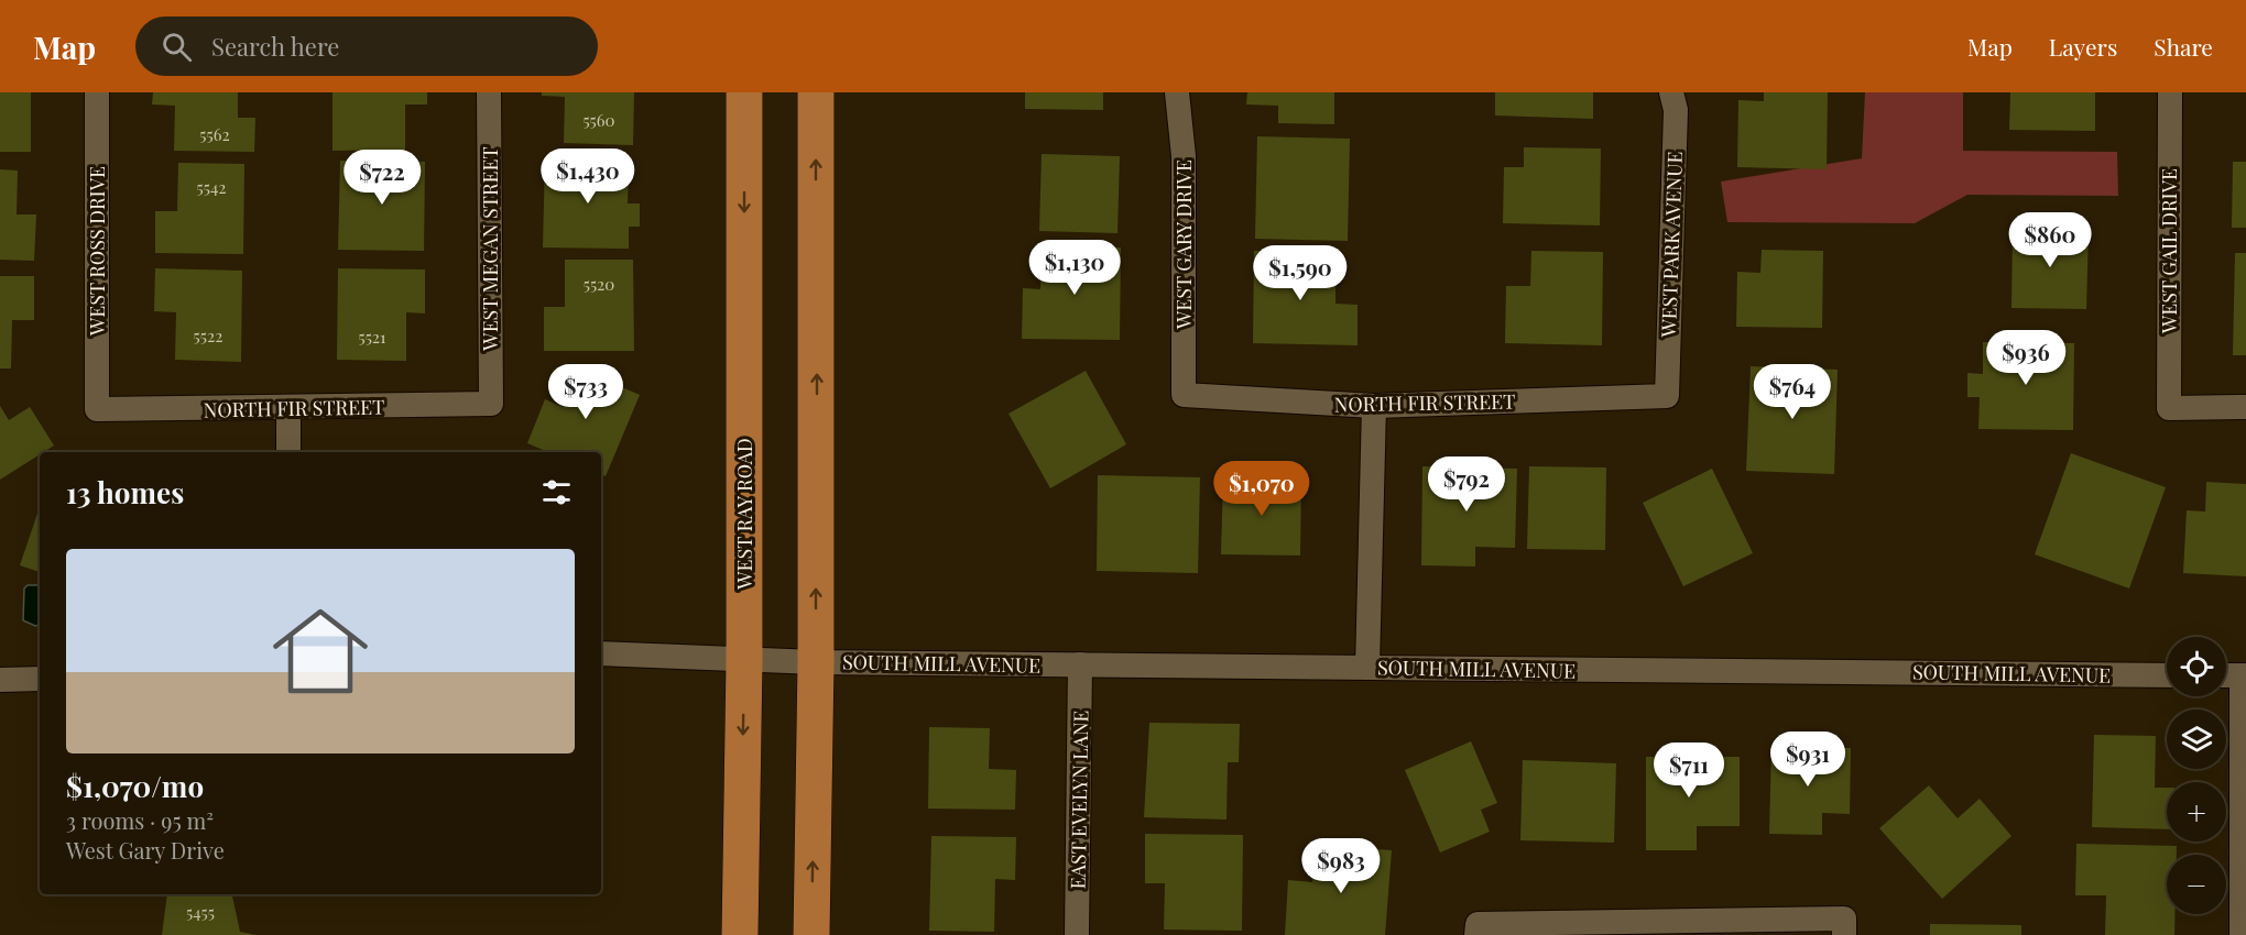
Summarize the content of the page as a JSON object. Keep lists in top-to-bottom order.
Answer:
{
  "streets": {
    "main road": ["WEST RAY ROAD"],
    "street": [
      "WEST GARY DRIVE",
      "WEST PARK AVENUE",
      "WEST MEGAN STREET",
      "WEST ROSS DRIVE",
      "WEST GAIL DRIVE",
      "NORTH FIR STREET",
      "SOUTH MILL AVENUE",
      "EAST EVELYN LANE"
    ]
  },
  "crossings": [
    ["WEST GARY DRIVE", "NORTH FIR STREET"],
    ["WEST PARK AVENUE", "NORTH FIR STREET"],
    ["WEST MEGAN STREET", "NORTH FIR STREET"],
    ["WEST ROSS DRIVE", "NORTH FIR STREET"],
    ["WEST RAY ROAD", "SOUTH MILL AVENUE"],
    ["SOUTH MILL AVENUE", "EAST EVELYN LANE"]
  ],
  "house_numbers": [
    "5560",
    "5562",
    "5542",
    "5520",
    "5522",
    "5521",
    "5455"
  ],
  "page": {
    "header": "Map",
    "search": "Search here",
    "nav": ["Map", "Layers", "Share"],
    "price": [
      "$1,430",
      "$722",
      "$860",
      "$1,130",
      "$1,590",
      "$936",
      "$733",
      "$764",
      "$792",
      "$1,070",
      "$931",
      "$711",
      "$983"
    ],
    "heading": "13 homes",
    "list": [
      {
        "name": "$1,070/mo",
        "note": "3 rooms · 95 m² · West Gary Drive"
      }
    ],
    "map_buttons": ["+", "−"]
  }
}
